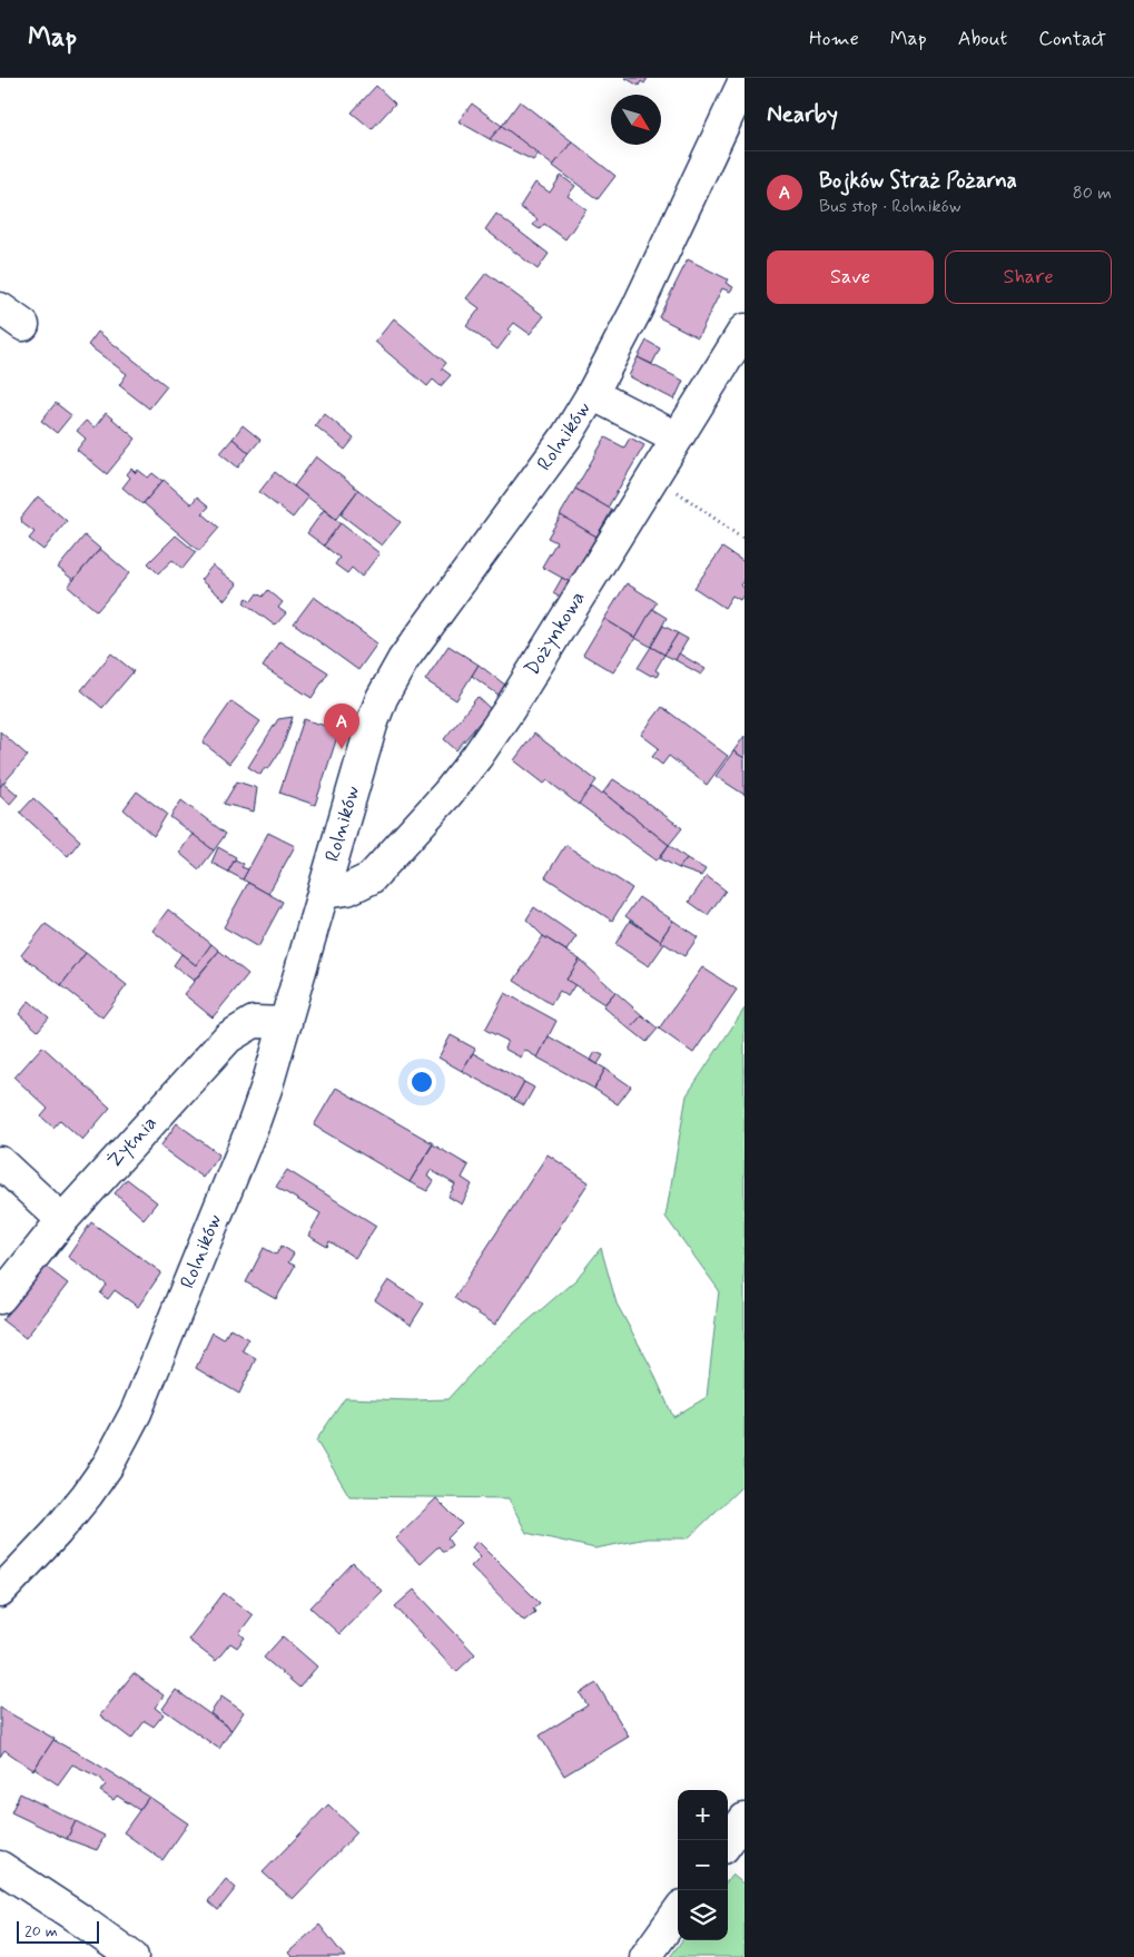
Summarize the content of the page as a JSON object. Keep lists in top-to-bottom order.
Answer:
{
  "streets": {
    "street": ["Rolników", "Dożynkowa", "Żytnia"]
  },
  "crossings": [
    ["Rolników", "Dożynkowa"],
    ["Rolników", "Żytnia"]
  ],
  "scale_bar": "20 m",
  "north": "bottom right",
  "page": {
    "header": "Map",
    "nav": [
      "Home",
      "Map",
      "About",
      "Contact"
    ],
    "heading": "Nearby",
    "list": [
      {
        "mark": "A",
        "name": "Bojków Straż Pożarna",
        "note": "Bus stop · Rolników",
        "value": "80 m"
      }
    ],
    "buttons": ["Save", "Share"],
    "pins": "A",
    "map_buttons": ["+", "−"],
    "scale": "20 m"
  }
}
